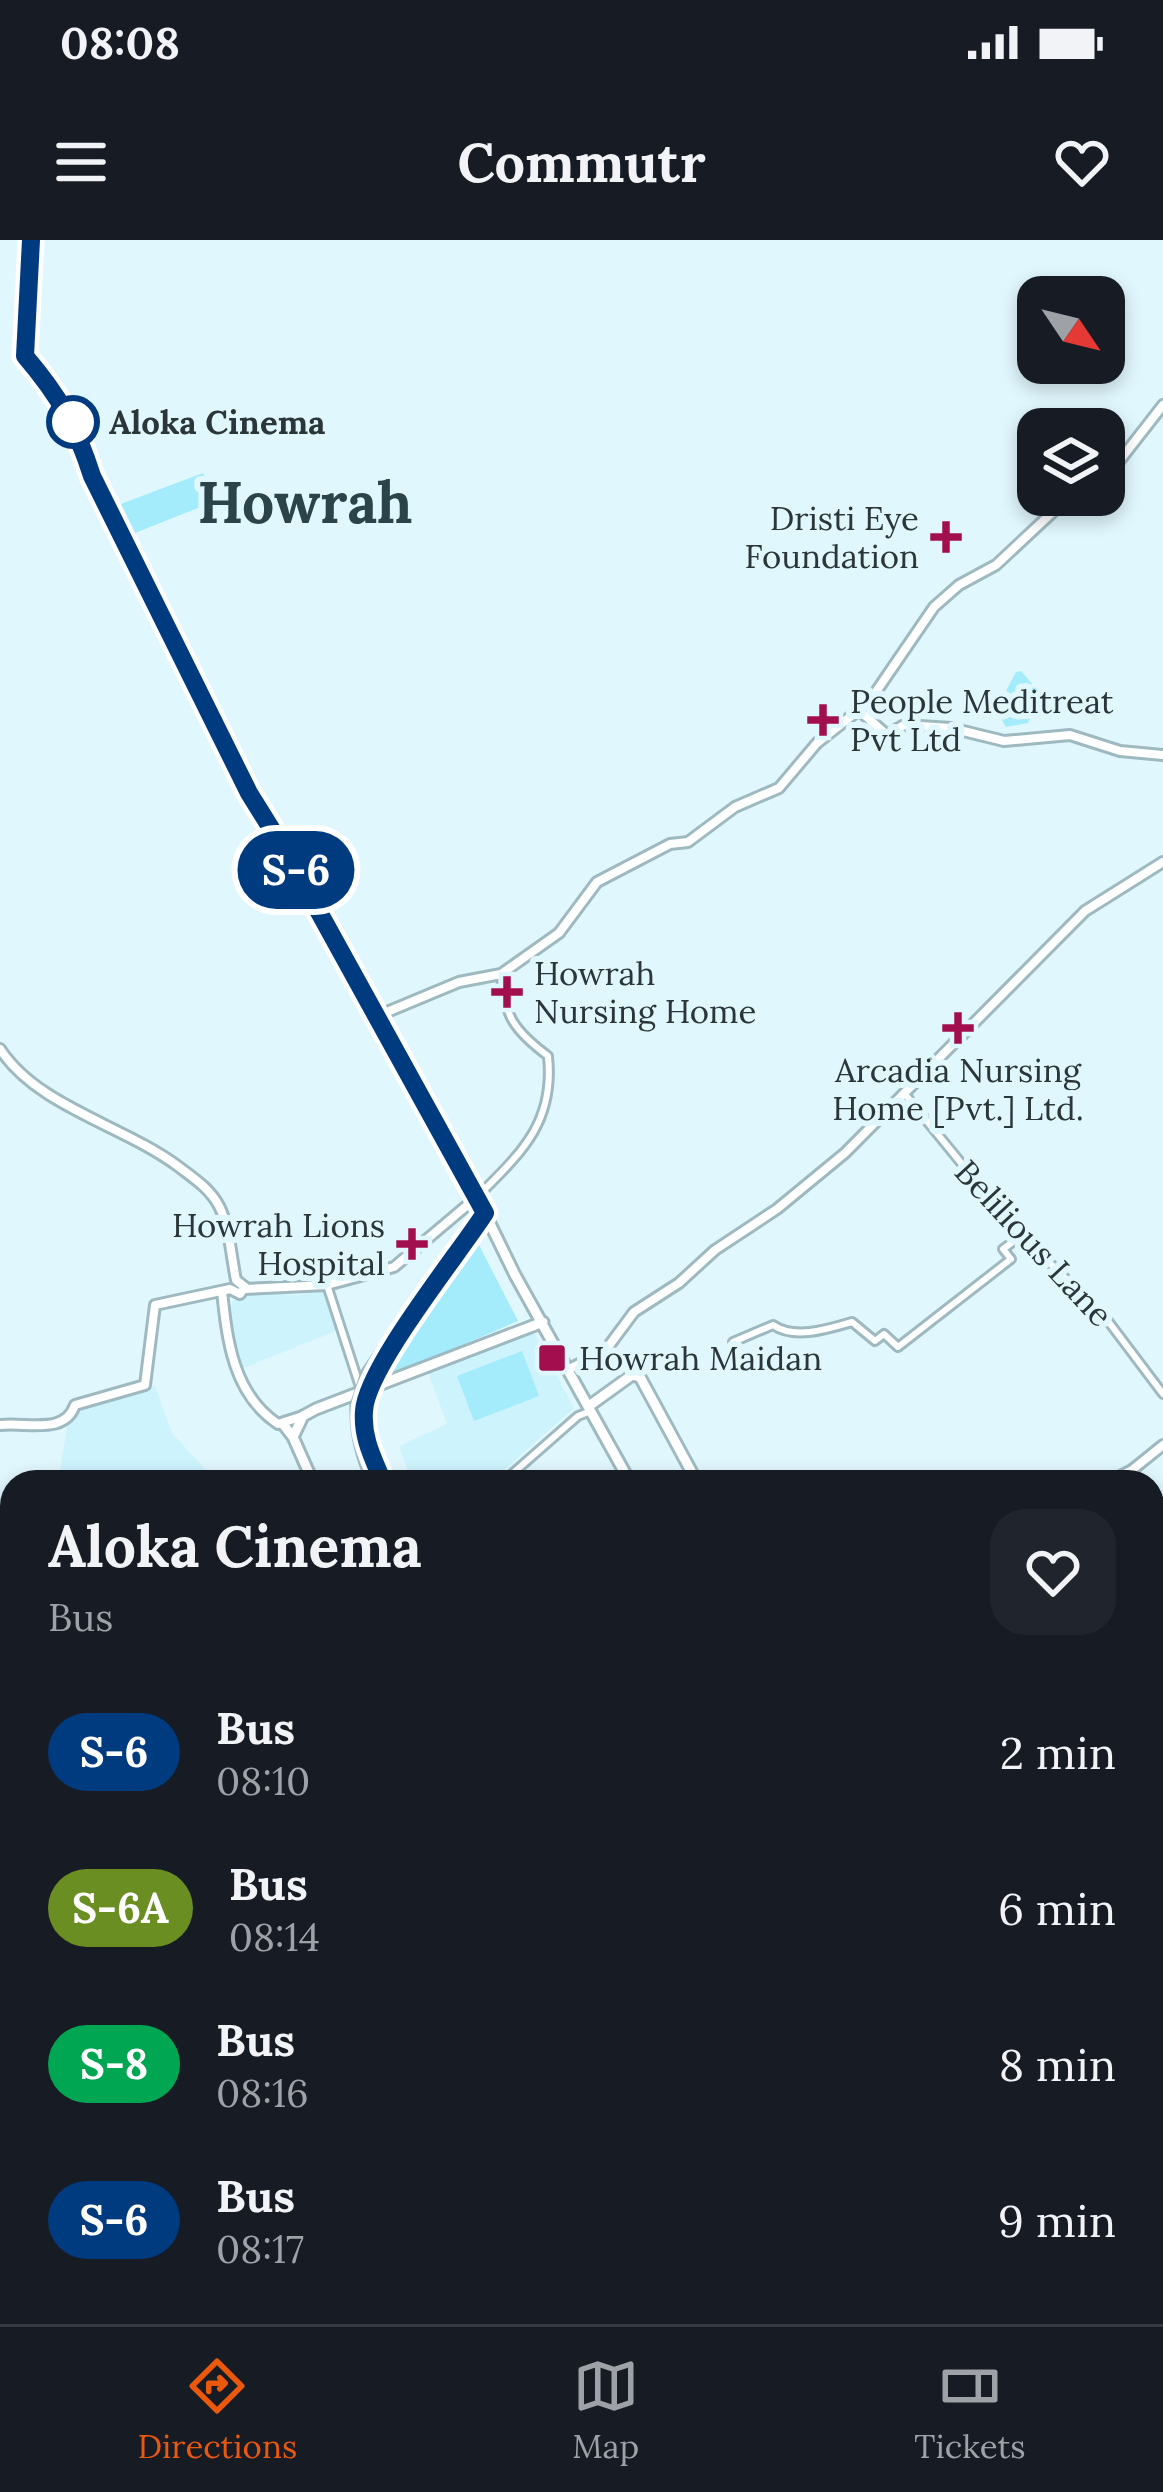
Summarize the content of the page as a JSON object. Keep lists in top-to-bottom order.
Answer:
{
  "streets": {
    "street": ["Belilious Lane"]
  },
  "districts": ["Howrah"],
  "places": {
    "other": ["Aloka Cinema"],
    "health": [
      "Dristi Eye Foundation",
      "People Meditreat Pvt Ltd",
      "Howrah Nursing Home",
      "Arcadia Nursing Home [Pvt.] Ltd.",
      "Howrah Lions Hospital"
    ],
    "transit": ["Howrah Maidan"]
  },
  "lines": ["bus line S-6"],
  "north": "bottom right",
  "page": {
    "status": "08:08",
    "header": "Commutr",
    "on_map": "S-6",
    "heading": ["Aloka Cinema", "Bus"],
    "list": [
      {
        "mark": "S-6",
        "name": "Bus",
        "note": "08:10",
        "value": "2 min"
      },
      {
        "mark": "S-6A",
        "name": "Bus",
        "note": "08:14",
        "value": "6 min"
      },
      {
        "mark": "S-8",
        "name": "Bus",
        "note": "08:16",
        "value": "8 min"
      },
      {
        "mark": "S-6",
        "name": "Bus",
        "note": "08:17",
        "value": "9 min"
      }
    ],
    "tabs": ["Directions", "Map", "Tickets"]
  }
}
